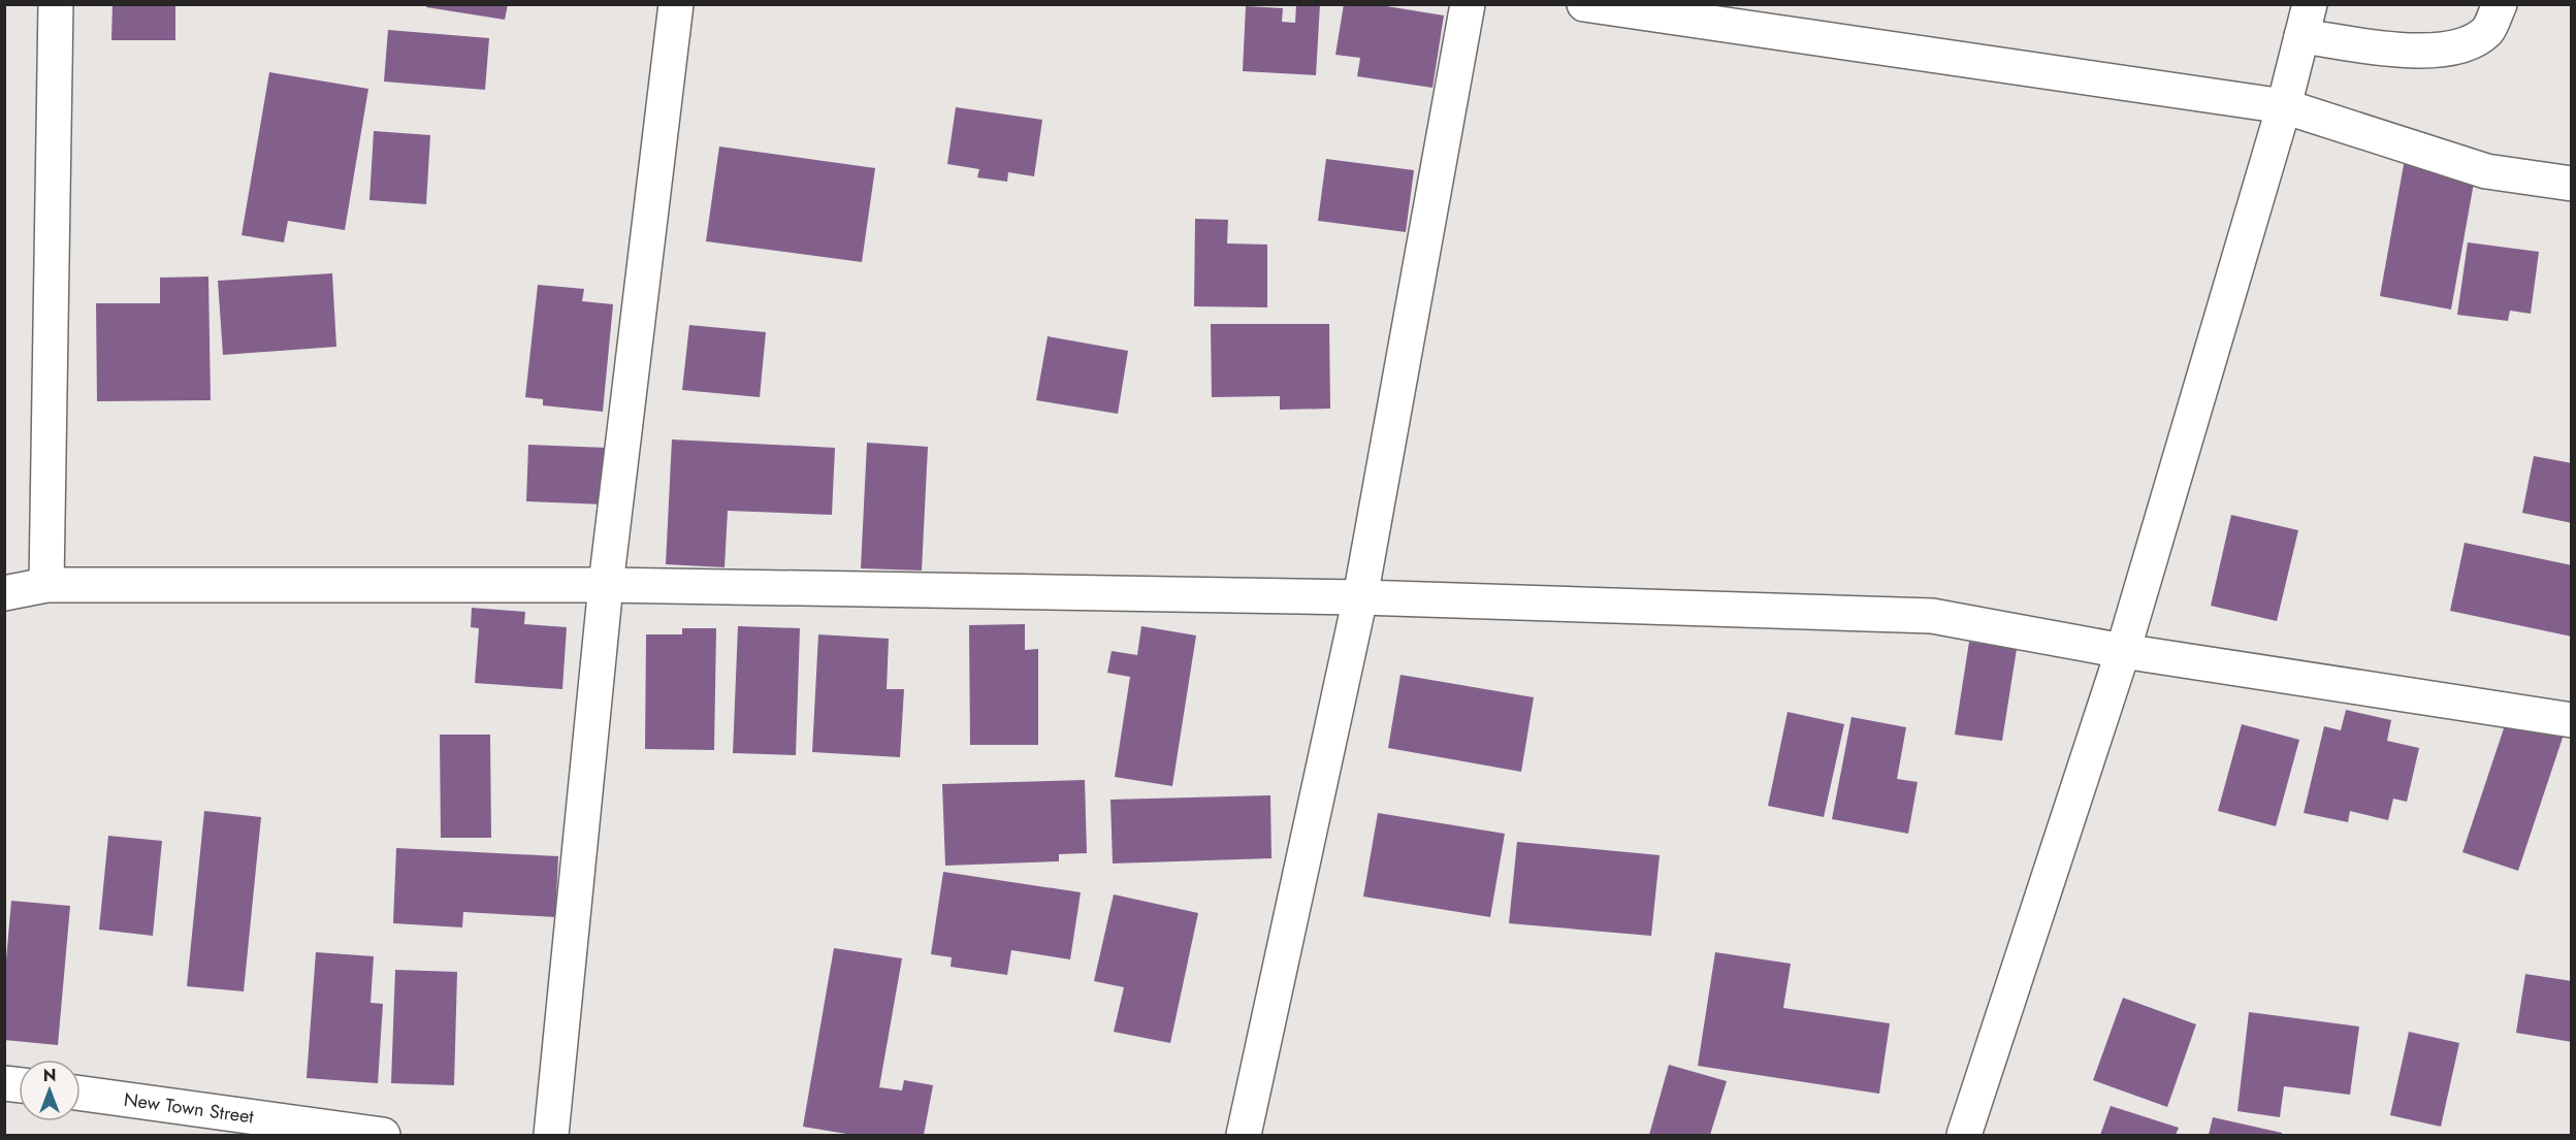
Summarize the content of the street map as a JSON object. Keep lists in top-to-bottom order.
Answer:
{
  "streets": {
    "street": ["New Town Street"]
  },
  "north": "top"
}
